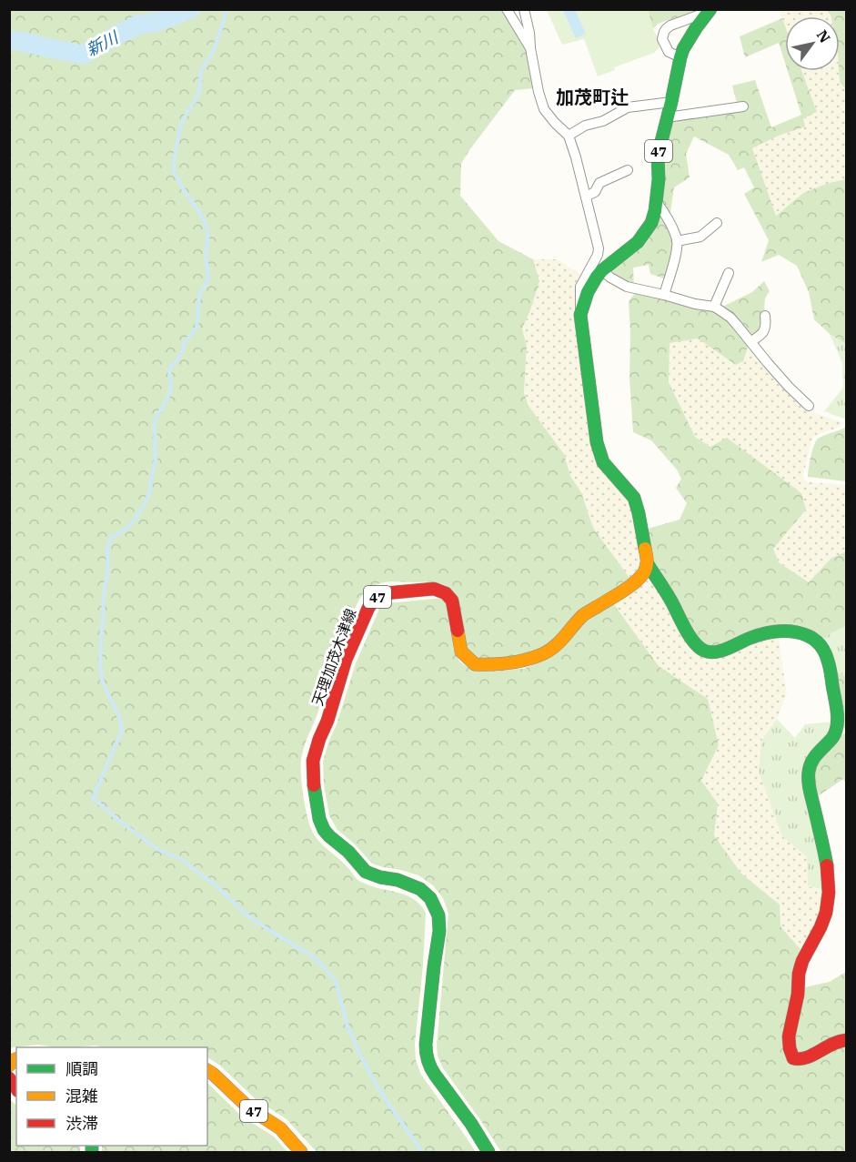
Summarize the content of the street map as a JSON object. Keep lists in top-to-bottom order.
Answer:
{
  "streets": {
    "main road": ["47", "天理加茂木津線"]
  },
  "crossings": [
    ["47", "天理加茂木津線"]
  ],
  "districts": ["加茂町辻"],
  "water": ["新川"],
  "legend": ["順調", "混雑", "渋滞"],
  "north": "top right"
}
